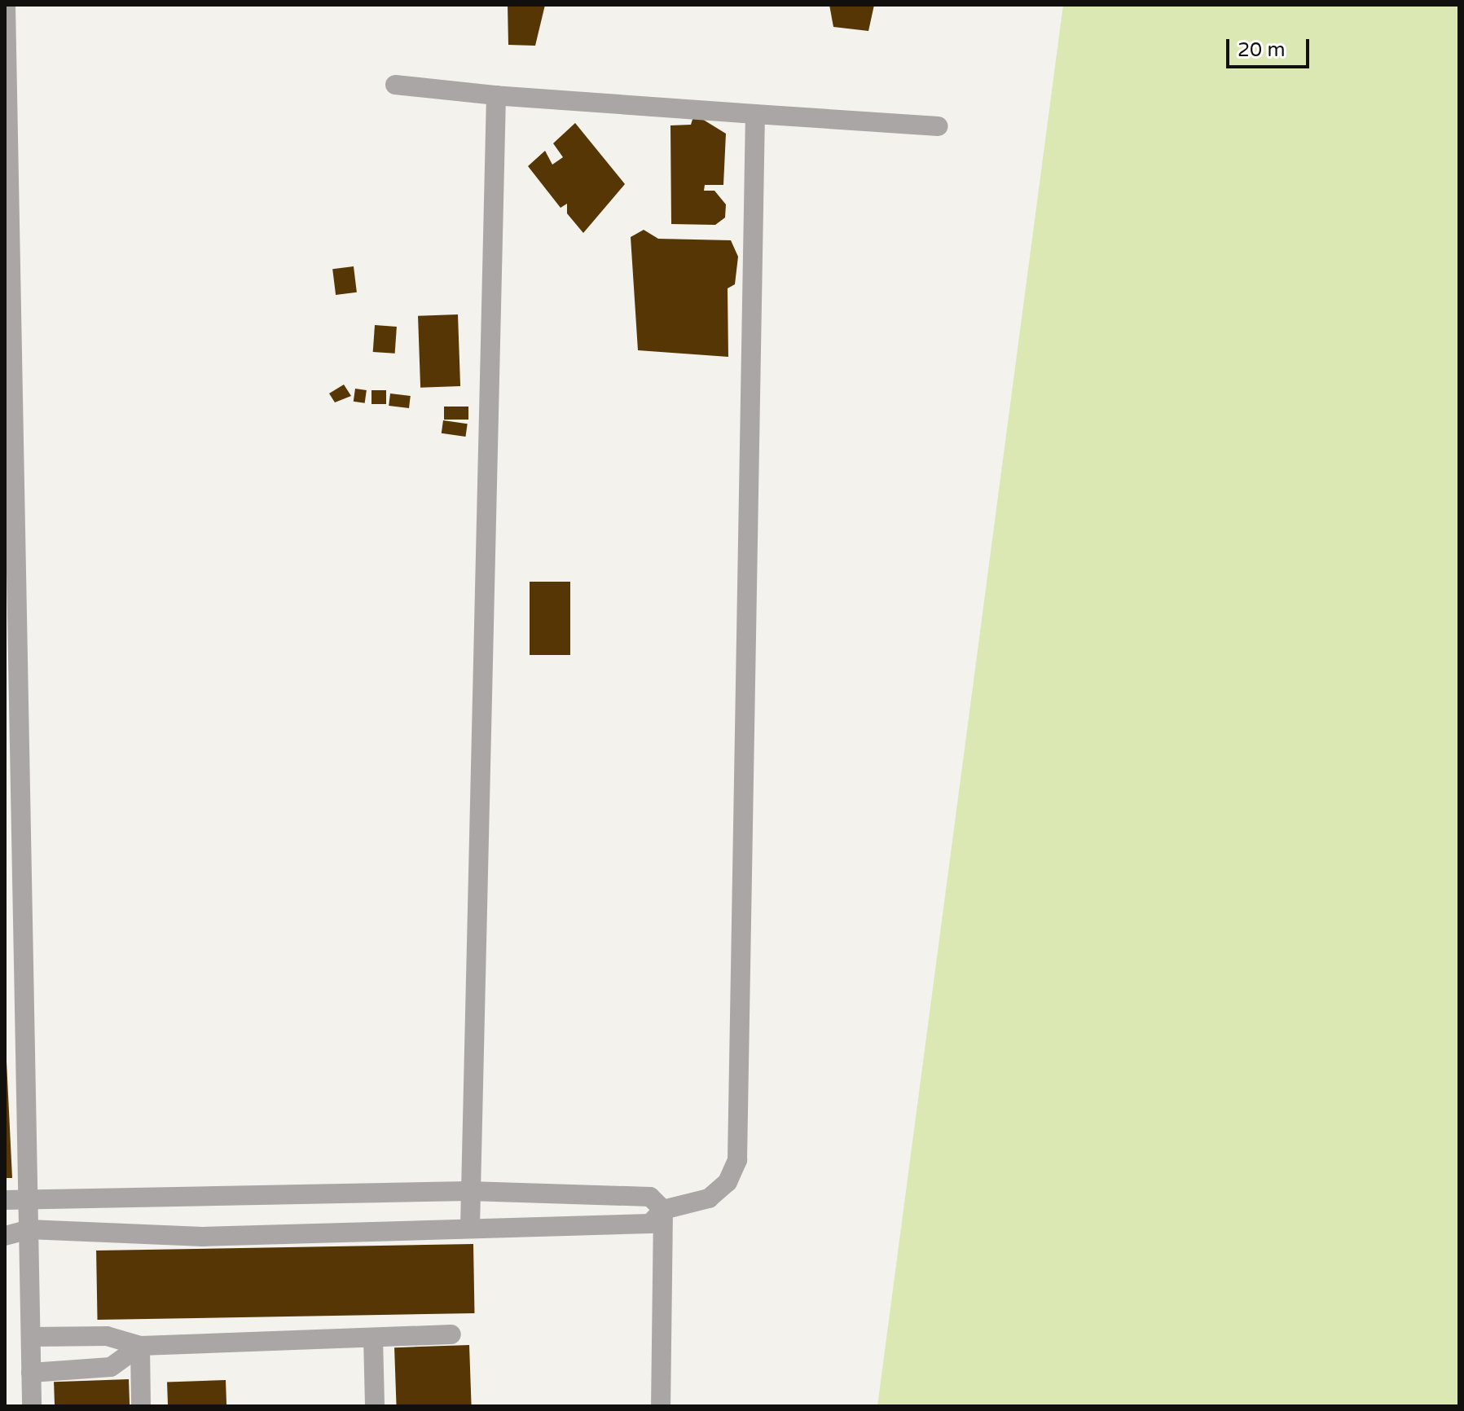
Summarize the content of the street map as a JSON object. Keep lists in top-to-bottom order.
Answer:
{
  "scale_bar": "20 m"
}
